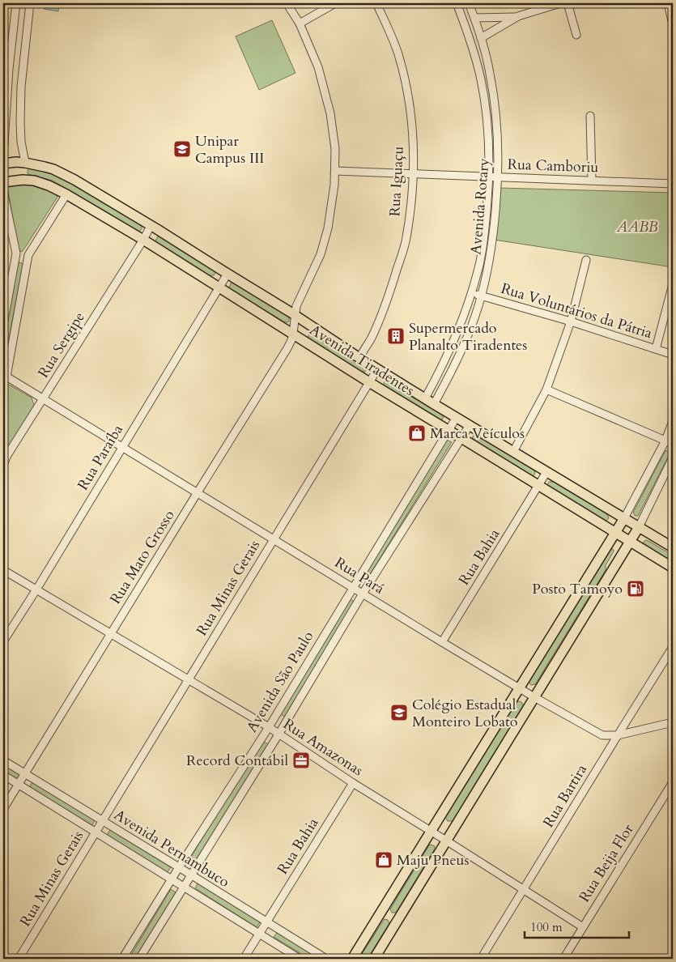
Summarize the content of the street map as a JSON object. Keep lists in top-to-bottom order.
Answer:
{
  "streets": {
    "main road": ["Avenida Tiradentes"],
    "street": [
      "Rua Camboriu",
      "Rua Iguaçu",
      "Avenida Rotary",
      "Rua Voluntários da Pátria",
      "Rua Sergipe",
      "Rua Paraíba",
      "Rua Mato Grosso",
      "Rua Bahia",
      "Rua Pará",
      "Rua Minas Gerais",
      "Avenida São Paulo",
      "Rua Amazonas",
      "Rua Bartira",
      "Avenida Pernambuco",
      "Rua Beija Flor"
    ]
  },
  "crossings": [
    ["Rua Camboriu", "Rua Iguaçu"],
    ["Rua Camboriu", "Avenida Rotary"],
    ["Rua Camboriu", "Rua Mato Grosso"],
    ["Rua Iguaçu", "Avenida Tiradentes"],
    ["Avenida Rotary", "Rua Voluntários da Pátria"],
    ["Avenida Rotary", "Avenida Tiradentes"],
    ["Rua Sergipe", "Avenida Tiradentes"],
    ["Rua Sergipe", "Rua Pará"],
    ["Avenida Tiradentes", "Rua Paraíba"],
    ["Avenida Tiradentes", "Rua Mato Grosso"],
    ["Avenida Tiradentes", "Rua Bahia"],
    ["Avenida Tiradentes", "Rua Minas Gerais"],
    ["Avenida Tiradentes", "Avenida São Paulo"],
    ["Rua Paraíba", "Rua Pará"],
    ["Rua Paraíba", "Rua Amazonas"],
    ["Rua Mato Grosso", "Rua Pará"],
    ["Rua Mato Grosso", "Rua Amazonas"],
    ["Rua Mato Grosso", "Avenida Pernambuco"],
    ["Rua Bahia", "Rua Pará"],
    ["Rua Bahia", "Rua Amazonas"],
    ["Rua Bahia", "Avenida Pernambuco"],
    ["Rua Pará", "Rua Minas Gerais"],
    ["Rua Pará", "Avenida São Paulo"],
    ["Rua Pará", "Rua Bartira"],
    ["Rua Minas Gerais", "Rua Amazonas"],
    ["Rua Minas Gerais", "Avenida Pernambuco"],
    ["Avenida São Paulo", "Rua Amazonas"],
    ["Avenida São Paulo", "Avenida Pernambuco"],
    ["Rua Amazonas", "Rua Bartira"],
    ["Rua Amazonas", "Rua Beija Flor"]
  ],
  "parks": ["AABB"],
  "places": {
    "school or university": ["Unipar Campus III", "Colégio Estadual Monteiro Lobato"],
    "building": ["Supermercado Planalto Tiradentes"],
    "shop": ["Marca Veículos", "Maju Pneus"],
    "fuel station": ["Posto Tamoyo"],
    "office": ["Record Contábil"]
  },
  "scale_bar": "100 m"
}
